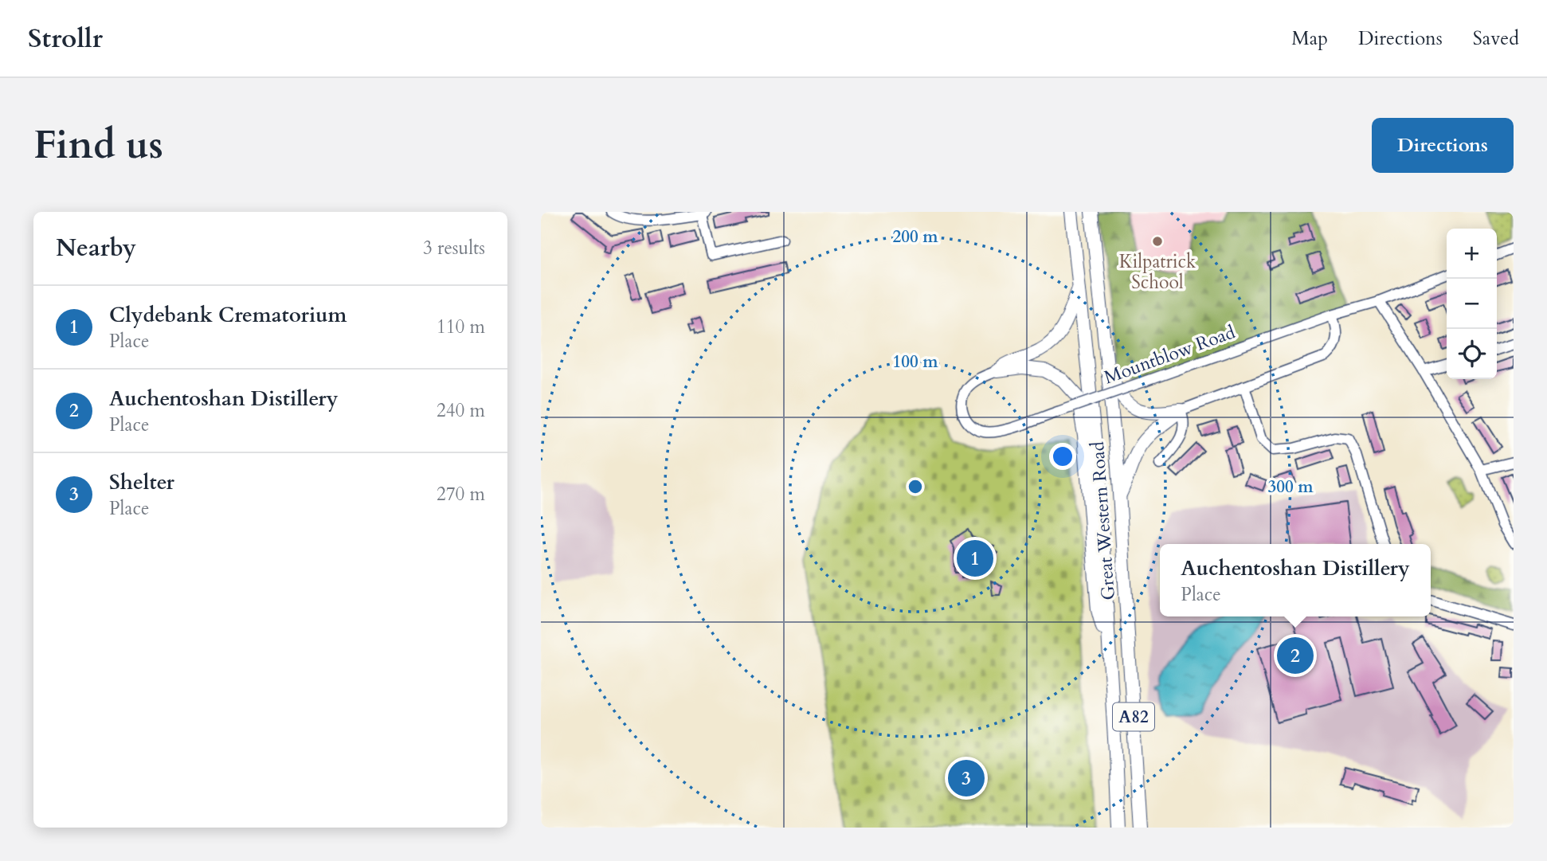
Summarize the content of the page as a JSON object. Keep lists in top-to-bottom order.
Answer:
{
  "streets": {
    "main road": ["Great Western Road", "A82"],
    "street": ["Mountblow Road"]
  },
  "crossings": [
    ["Great Western Road", "A82"]
  ],
  "places": ["Kilpatrick School"],
  "page": {
    "header": "Strollr",
    "nav": ["Map", "Directions", "Saved"],
    "buttons": "Directions",
    "title": "Find us",
    "heading": ["Nearby", "3 results"],
    "map_buttons": ["+", "−"],
    "list": [
      {
        "mark": "1",
        "name": "Clydebank Crematorium",
        "note": "Place",
        "value": "110 m"
      },
      {
        "mark": "2",
        "name": "Auchentoshan Distillery",
        "note": "Place",
        "value": "240 m"
      },
      {
        "mark": "3",
        "name": "Shelter",
        "note": "Place",
        "value": "270 m"
      }
    ],
    "pins": ["1", "2", "3"],
    "popup": ["Auchentoshan Distillery", "Place"]
  },
  "rings": ["200 m", "100 m", "300 m"]
}
